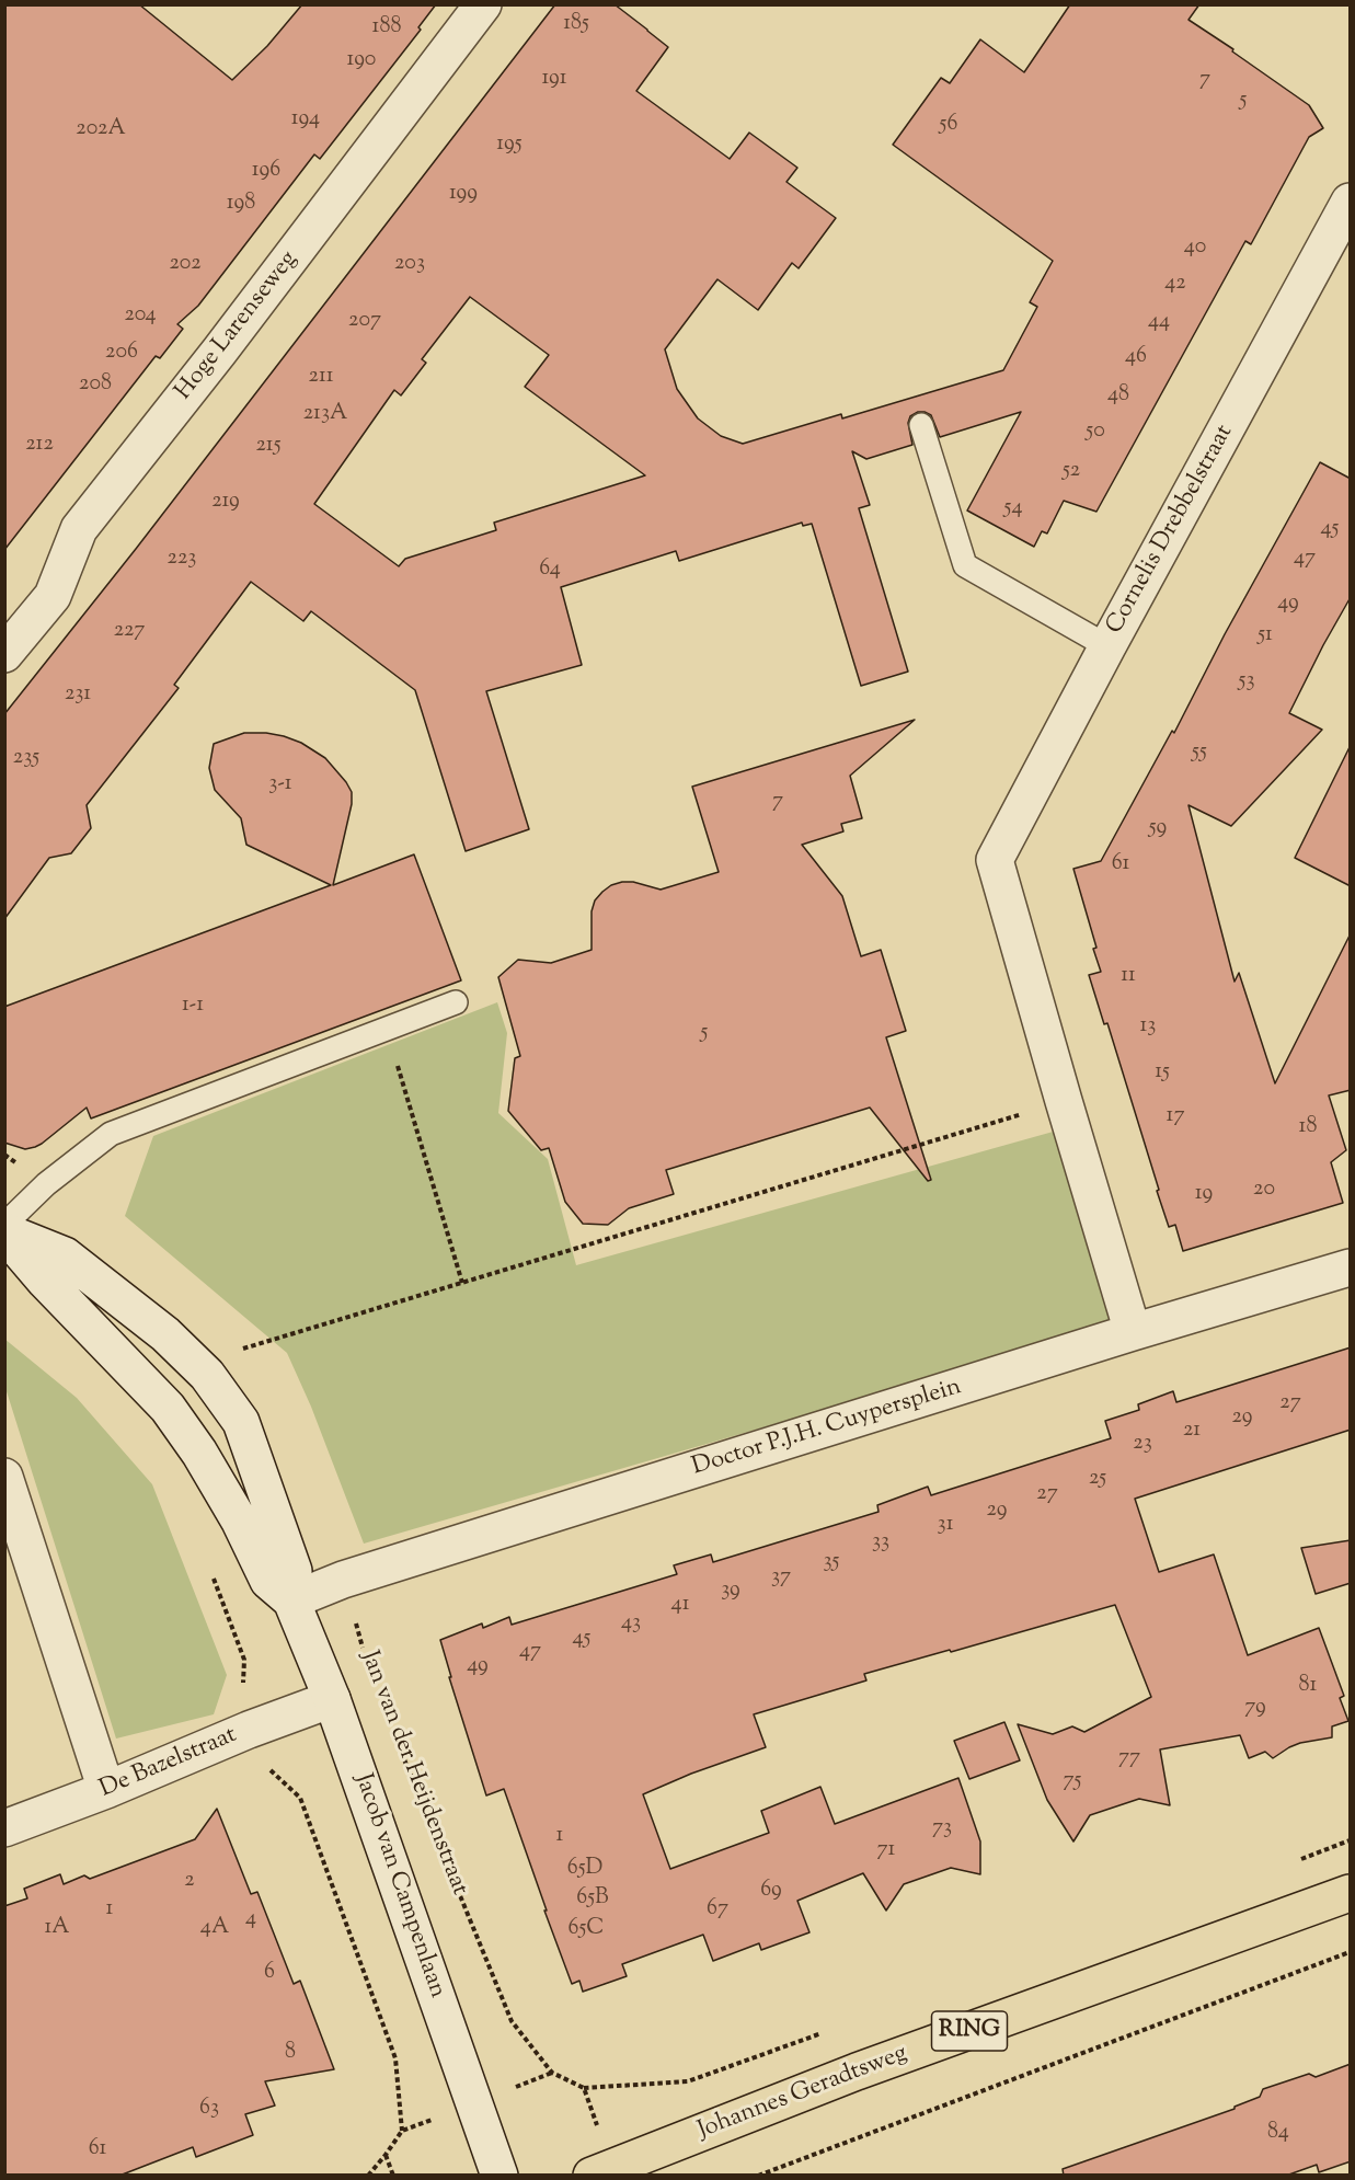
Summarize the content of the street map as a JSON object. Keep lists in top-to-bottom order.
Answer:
{
  "streets": {
    "main road": ["RING", "Johannes Geradtsweg"],
    "street": [
      "Hoge Larenseweg",
      "Cornelis Drebbelstraat",
      "Doctor P.J.H. Cuypersplein",
      "De Bazelstraat",
      "Jacob van Campenlaan"
    ],
    "path": ["Jan van der Heijdenstraat"]
  },
  "crossings": [
    ["Doctor P.J.H. Cuypersplein", "Jan van der Heijdenstraat"],
    ["Doctor P.J.H. Cuypersplein", "Jacob van Campenlaan"],
    ["De Bazelstraat", "Jacob van Campenlaan"],
    ["Jan van der Heijdenstraat", "Johannes Geradtsweg"]
  ],
  "house_numbers": [
    "185",
    "188",
    "190",
    "191",
    "7",
    "5",
    "194",
    "56",
    "202A",
    "195",
    "196",
    "199",
    "198",
    "40",
    "202",
    "203",
    "42",
    "204",
    "207",
    "44",
    "206",
    "46",
    "211",
    "208",
    "48",
    "213A",
    "50",
    "212",
    "215",
    "52",
    "219",
    "54",
    "45",
    "223",
    "47",
    "64",
    "49",
    "227",
    "51",
    "53",
    "231",
    "55",
    "235",
    "3-1",
    "7",
    "59",
    "61",
    "11",
    "1-1",
    "13",
    "5",
    "15",
    "17",
    "18",
    "20",
    "19",
    "27",
    "29",
    "21",
    "23",
    "25",
    "27",
    "29",
    "31",
    "33",
    "35",
    "37",
    "39",
    "41",
    "43",
    "45",
    "47",
    "49",
    "81",
    "79",
    "77",
    "75",
    "73",
    "1",
    "71",
    "65D",
    "2",
    "69",
    "65B",
    "1",
    "67",
    "4",
    "1A",
    "4A",
    "65C",
    "6",
    "8",
    "63",
    "84",
    "61"
  ]
}
